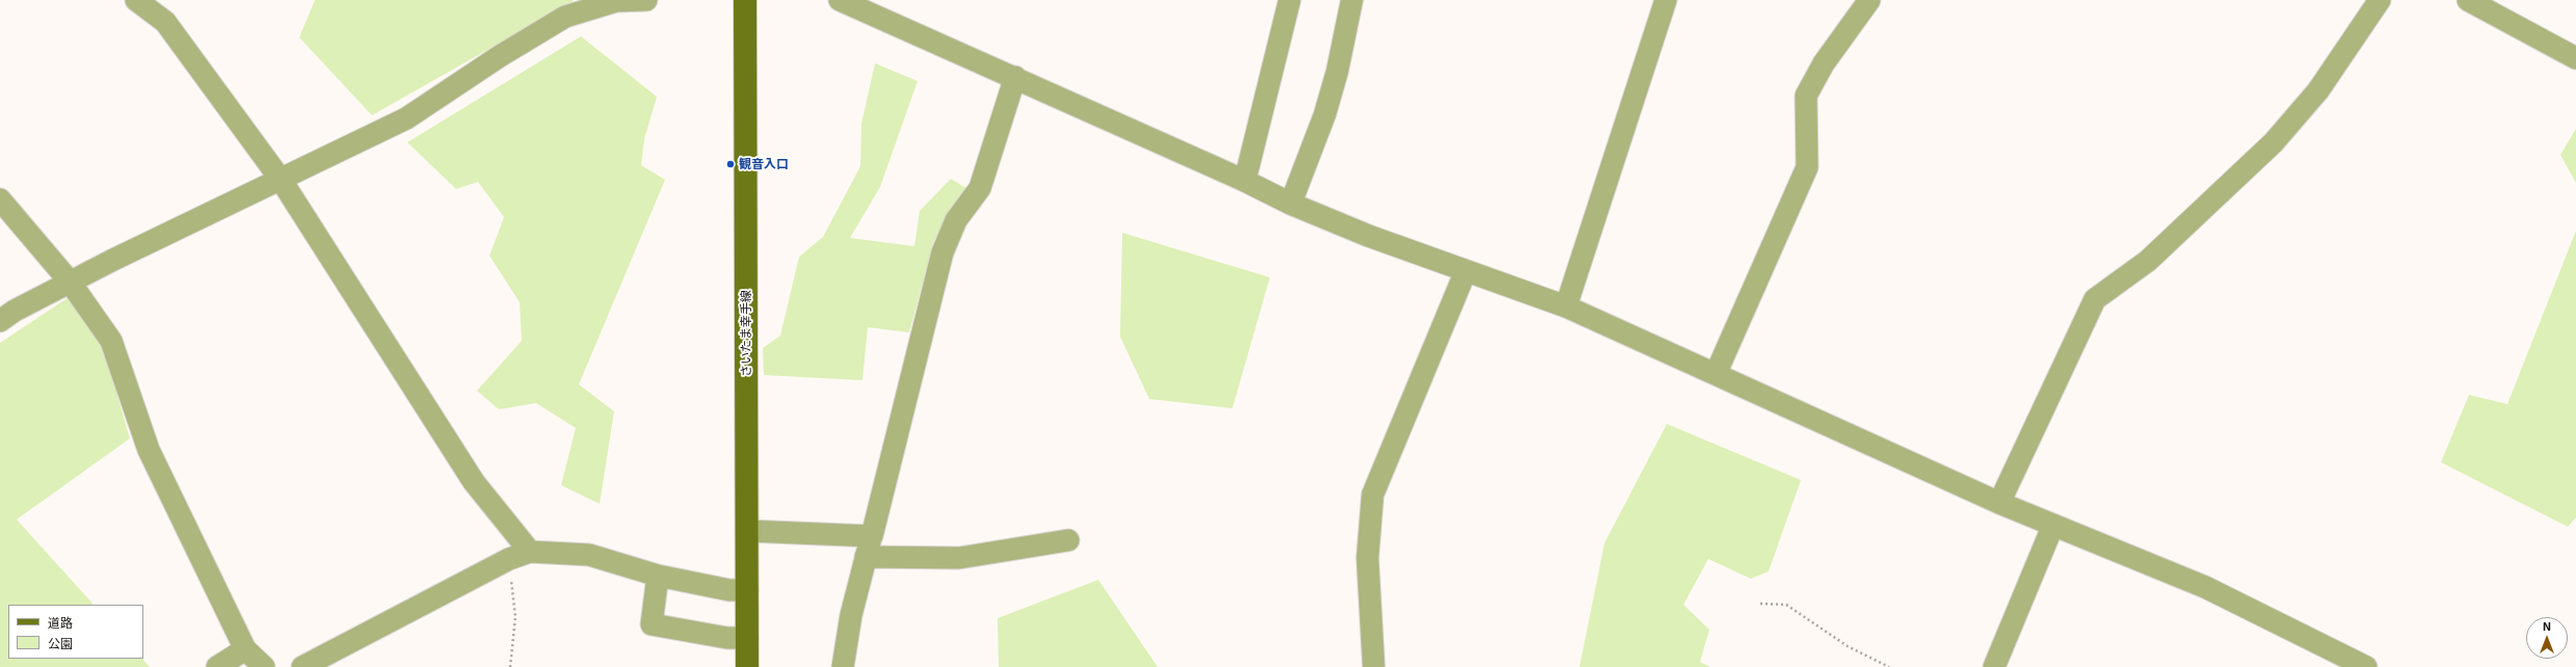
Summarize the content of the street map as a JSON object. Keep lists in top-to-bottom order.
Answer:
{
  "streets": {
    "main road": ["さいたま幸手線"]
  },
  "places": ["観音入口"],
  "legend": ["道路", "公園"],
  "north": "top"
}
